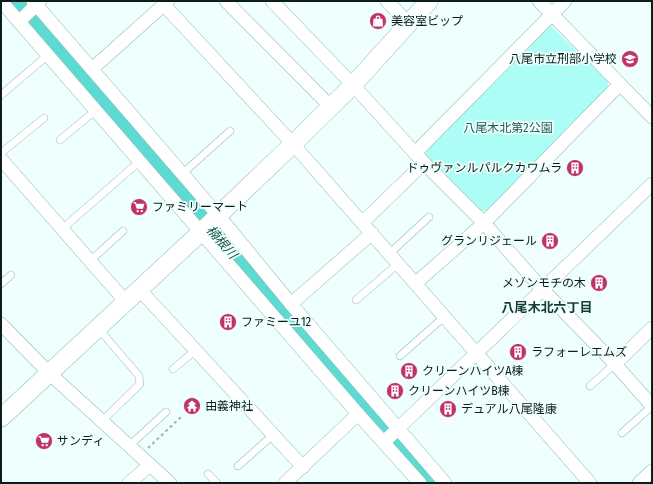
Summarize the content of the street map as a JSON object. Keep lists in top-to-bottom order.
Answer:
{
  "districts": ["八尾木北六丁目"],
  "water": ["楠根川"],
  "parks": ["八尾木北第2公園"],
  "places": {
    "shop": ["美容室ビップ"],
    "school or university": ["八尾市立刑部小学校"],
    "building": [
      "ドゥヴァンルパルクカワムラ",
      "グランリジェール",
      "メゾンモチの木",
      "ファミーユ12",
      "ラフォーレエムズ",
      "クリーンハイツA棟",
      "クリーンハイツB棟",
      "デュアル八尾隆康"
    ],
    "supermarket": ["ファミリーマート", "サンディ"],
    "temple": ["由義神社"]
  }
}
